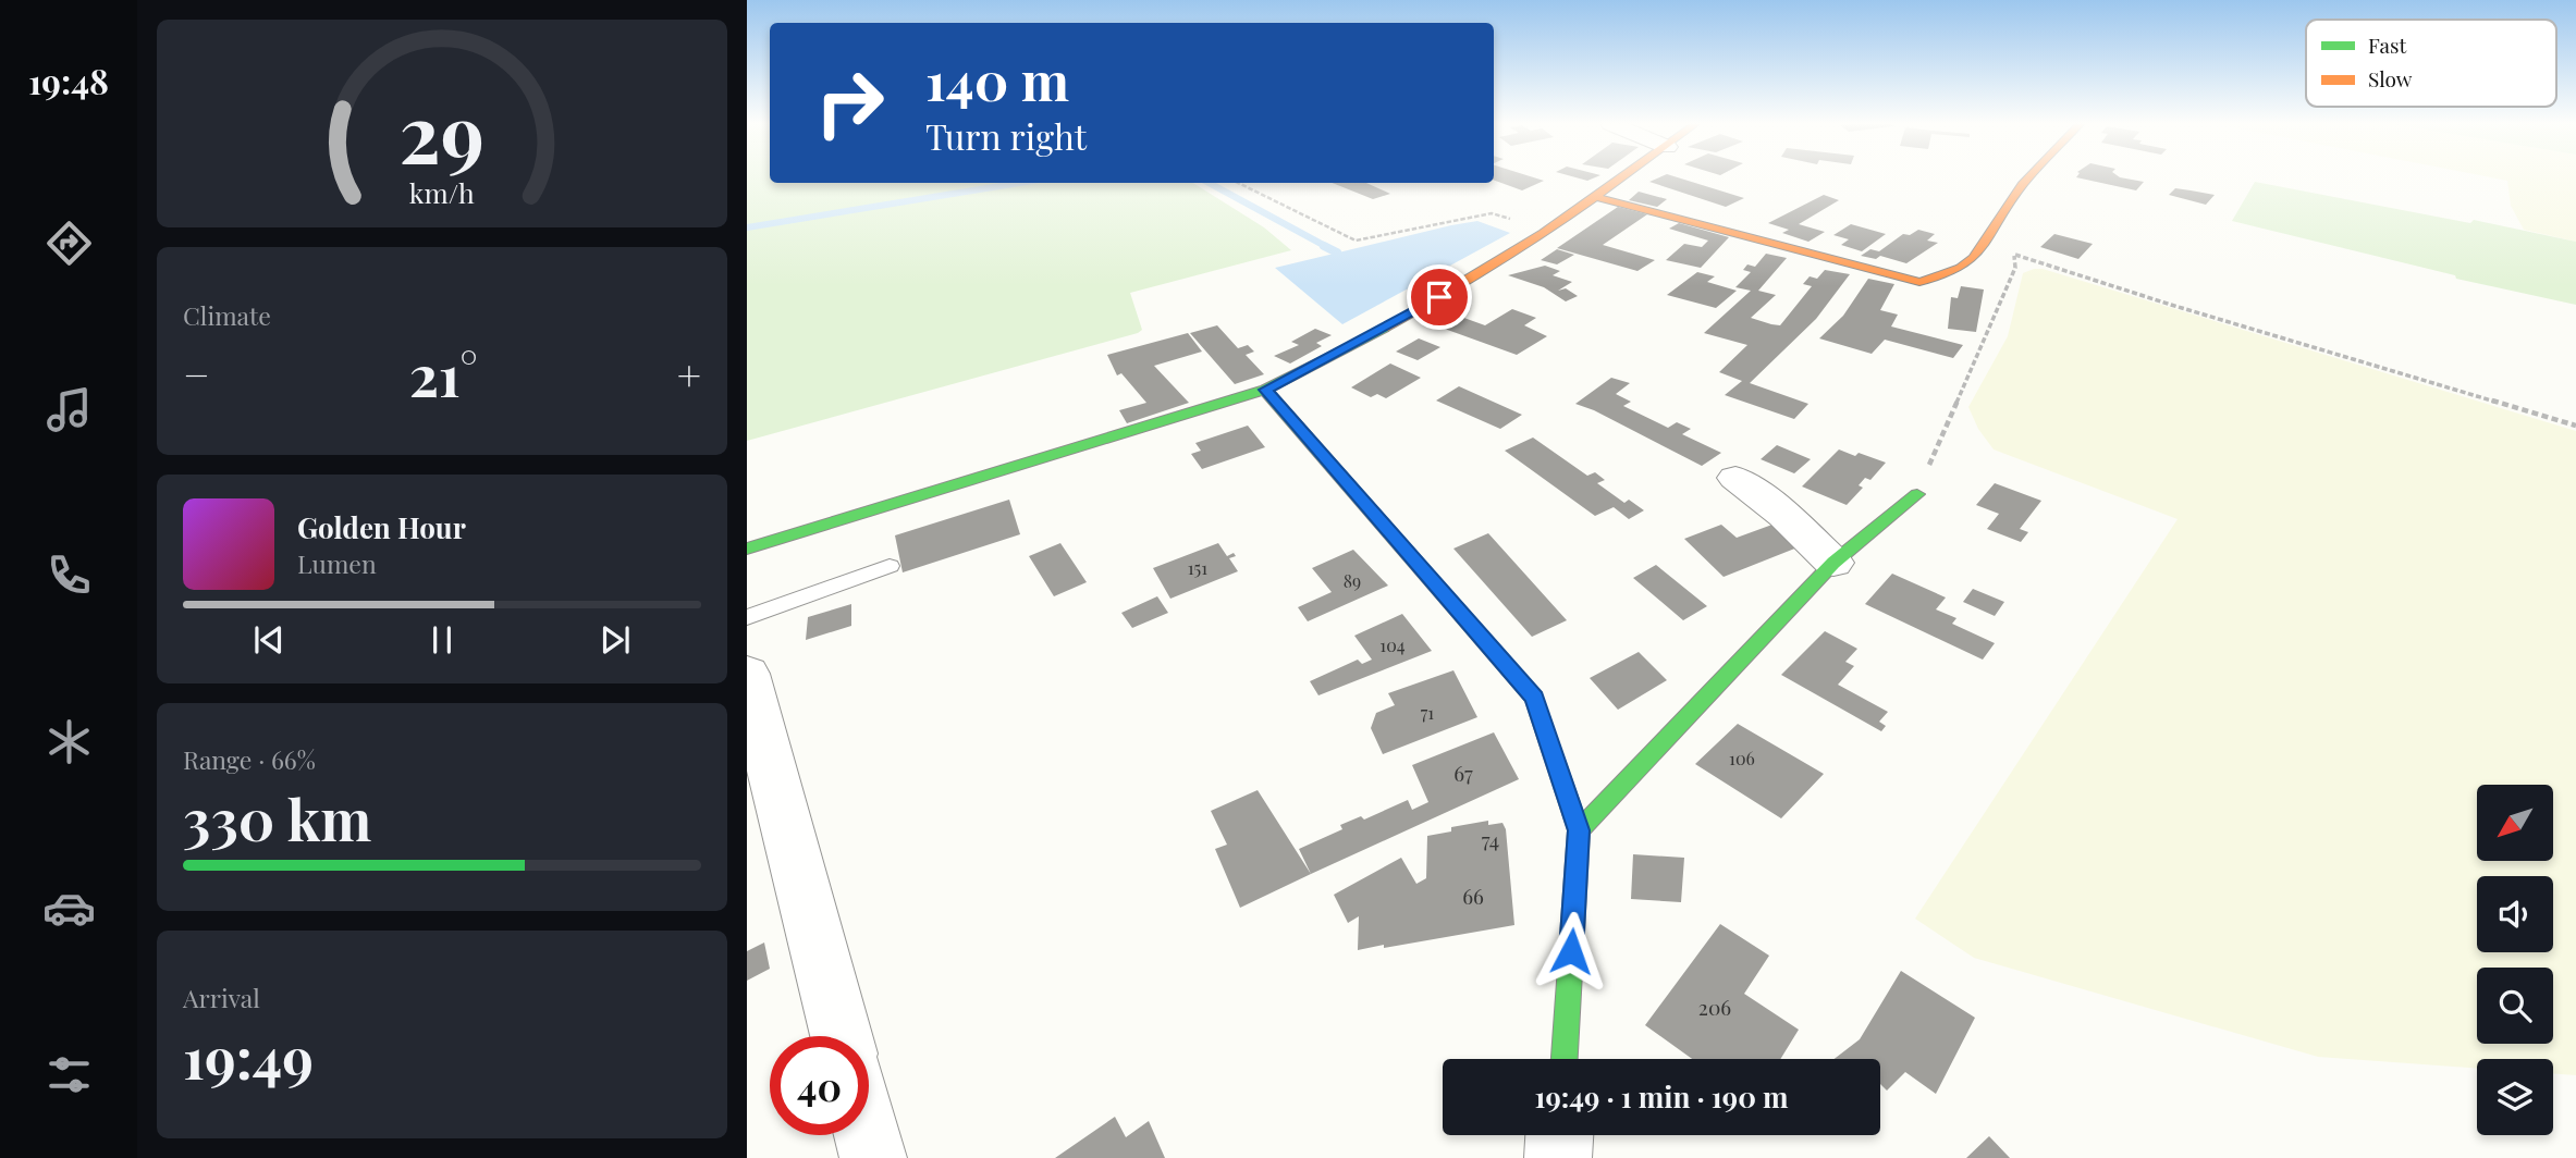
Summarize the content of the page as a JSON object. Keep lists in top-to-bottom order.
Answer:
{
  "house_numbers": [
    "151",
    "89",
    "104",
    "71",
    "106",
    "67",
    "74",
    "66",
    "206"
  ],
  "legend": ["Fast", "Slow"],
  "north": "bottom left",
  "page": {
    "tabs": "19:48",
    "turn": ["140 m", "Turn right"],
    "tile": [
      "Climate",
      ["Range · 66%", "330 km"],
      ["Arrival", "19:49"]
    ],
    "heat": ["−", "21°", "+"],
    "song": ["Golden Hour", "Lumen"],
    "limit": "40",
    "trip": "19:49 · 1 min · 190 m",
    "gauge": ["29", "km/h"]
  }
}
